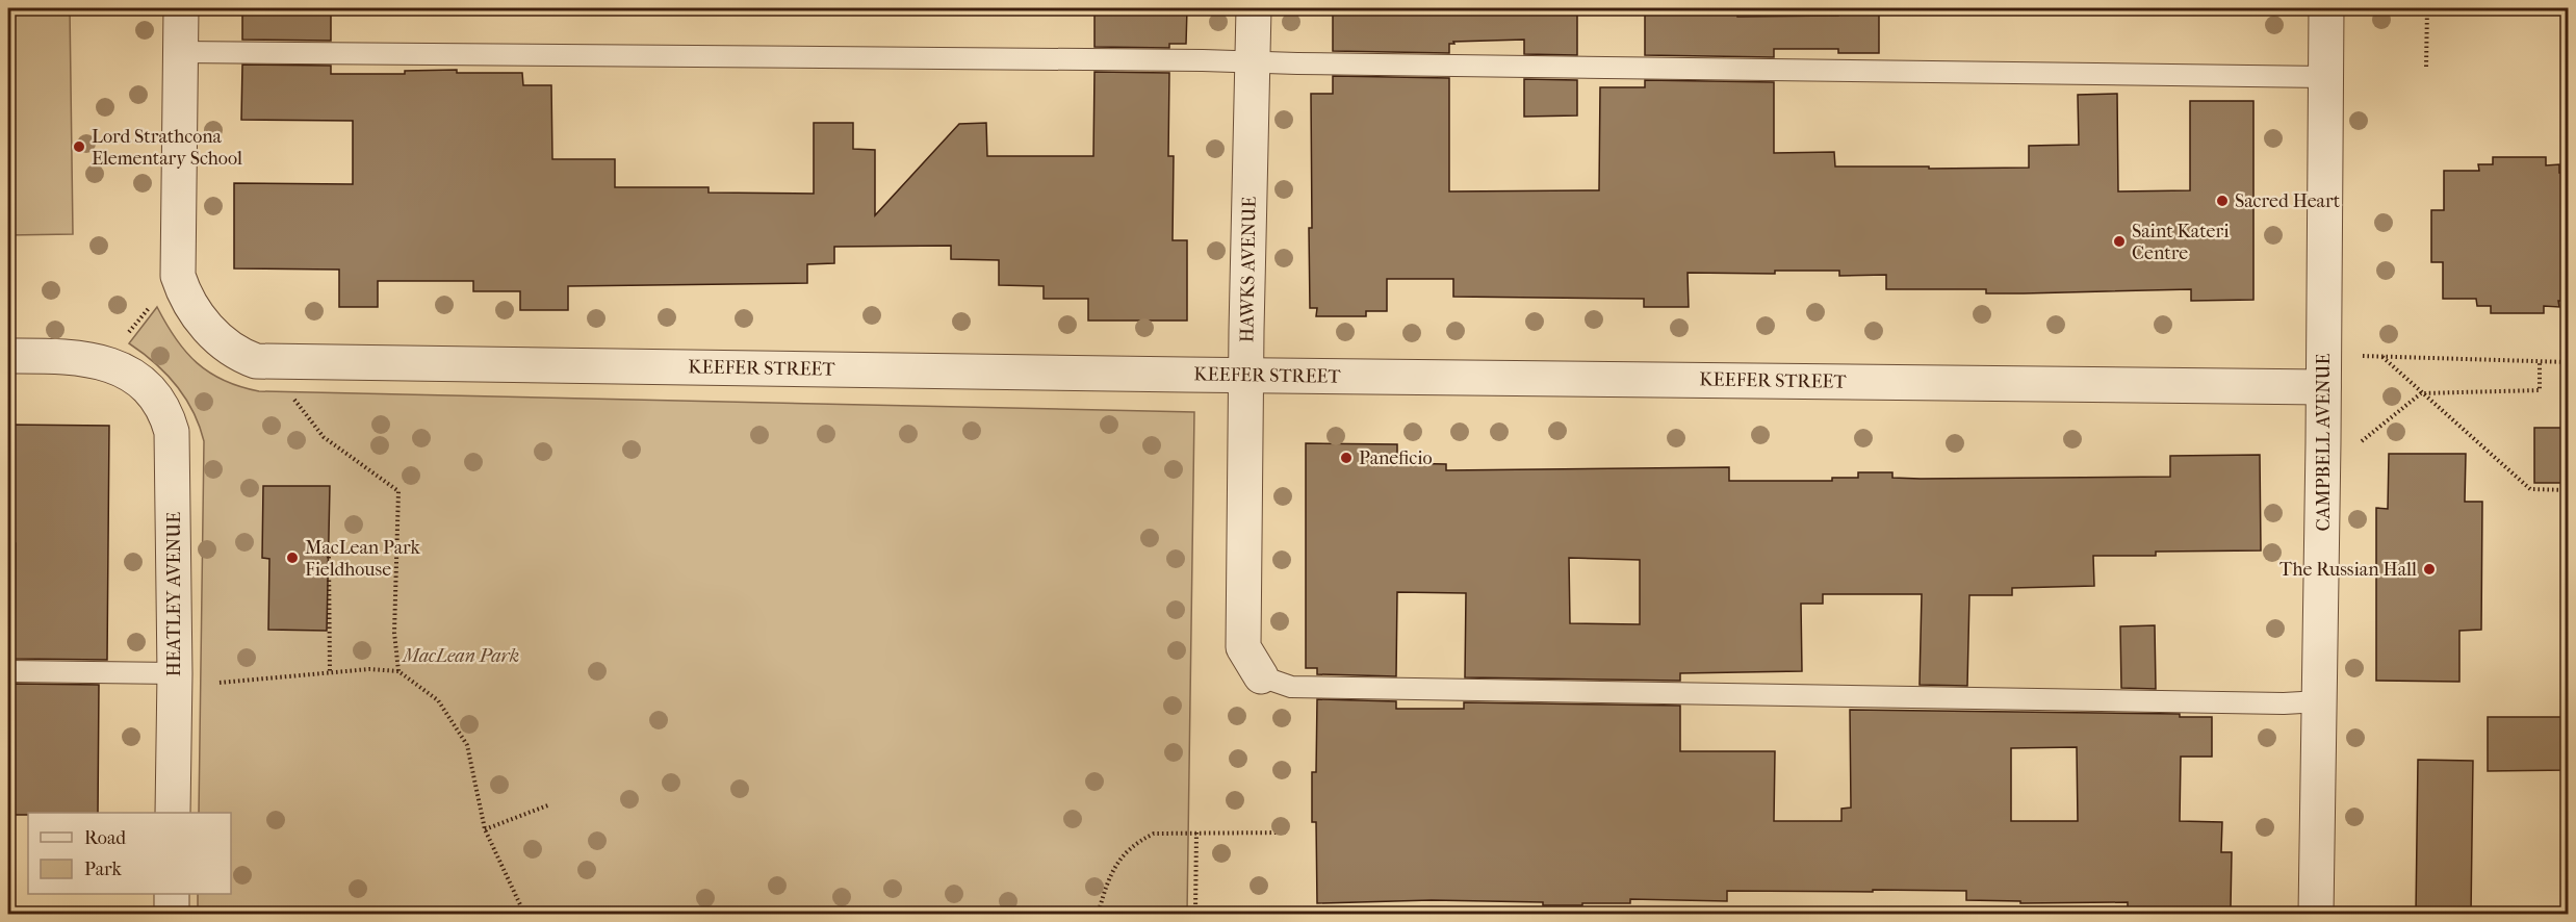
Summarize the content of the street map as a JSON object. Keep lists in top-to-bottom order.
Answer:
{
  "streets": {
    "street": [
      "HAWKS AVENUE",
      "KEEFER STREET",
      "CAMPBELL AVENUE",
      "HEATLEY AVENUE"
    ]
  },
  "crossings": [
    ["HAWKS AVENUE", "KEEFER STREET"],
    ["KEEFER STREET", "CAMPBELL AVENUE"]
  ],
  "parks": ["MacLean Park"],
  "places": [
    "Lord Strathcona Elementary School",
    "Sacred Heart",
    "Saint Kateri Centre",
    "Paneficio",
    "MacLean Park Fieldhouse",
    "The Russian Hall"
  ],
  "legend": ["Road", "Park"]
}
